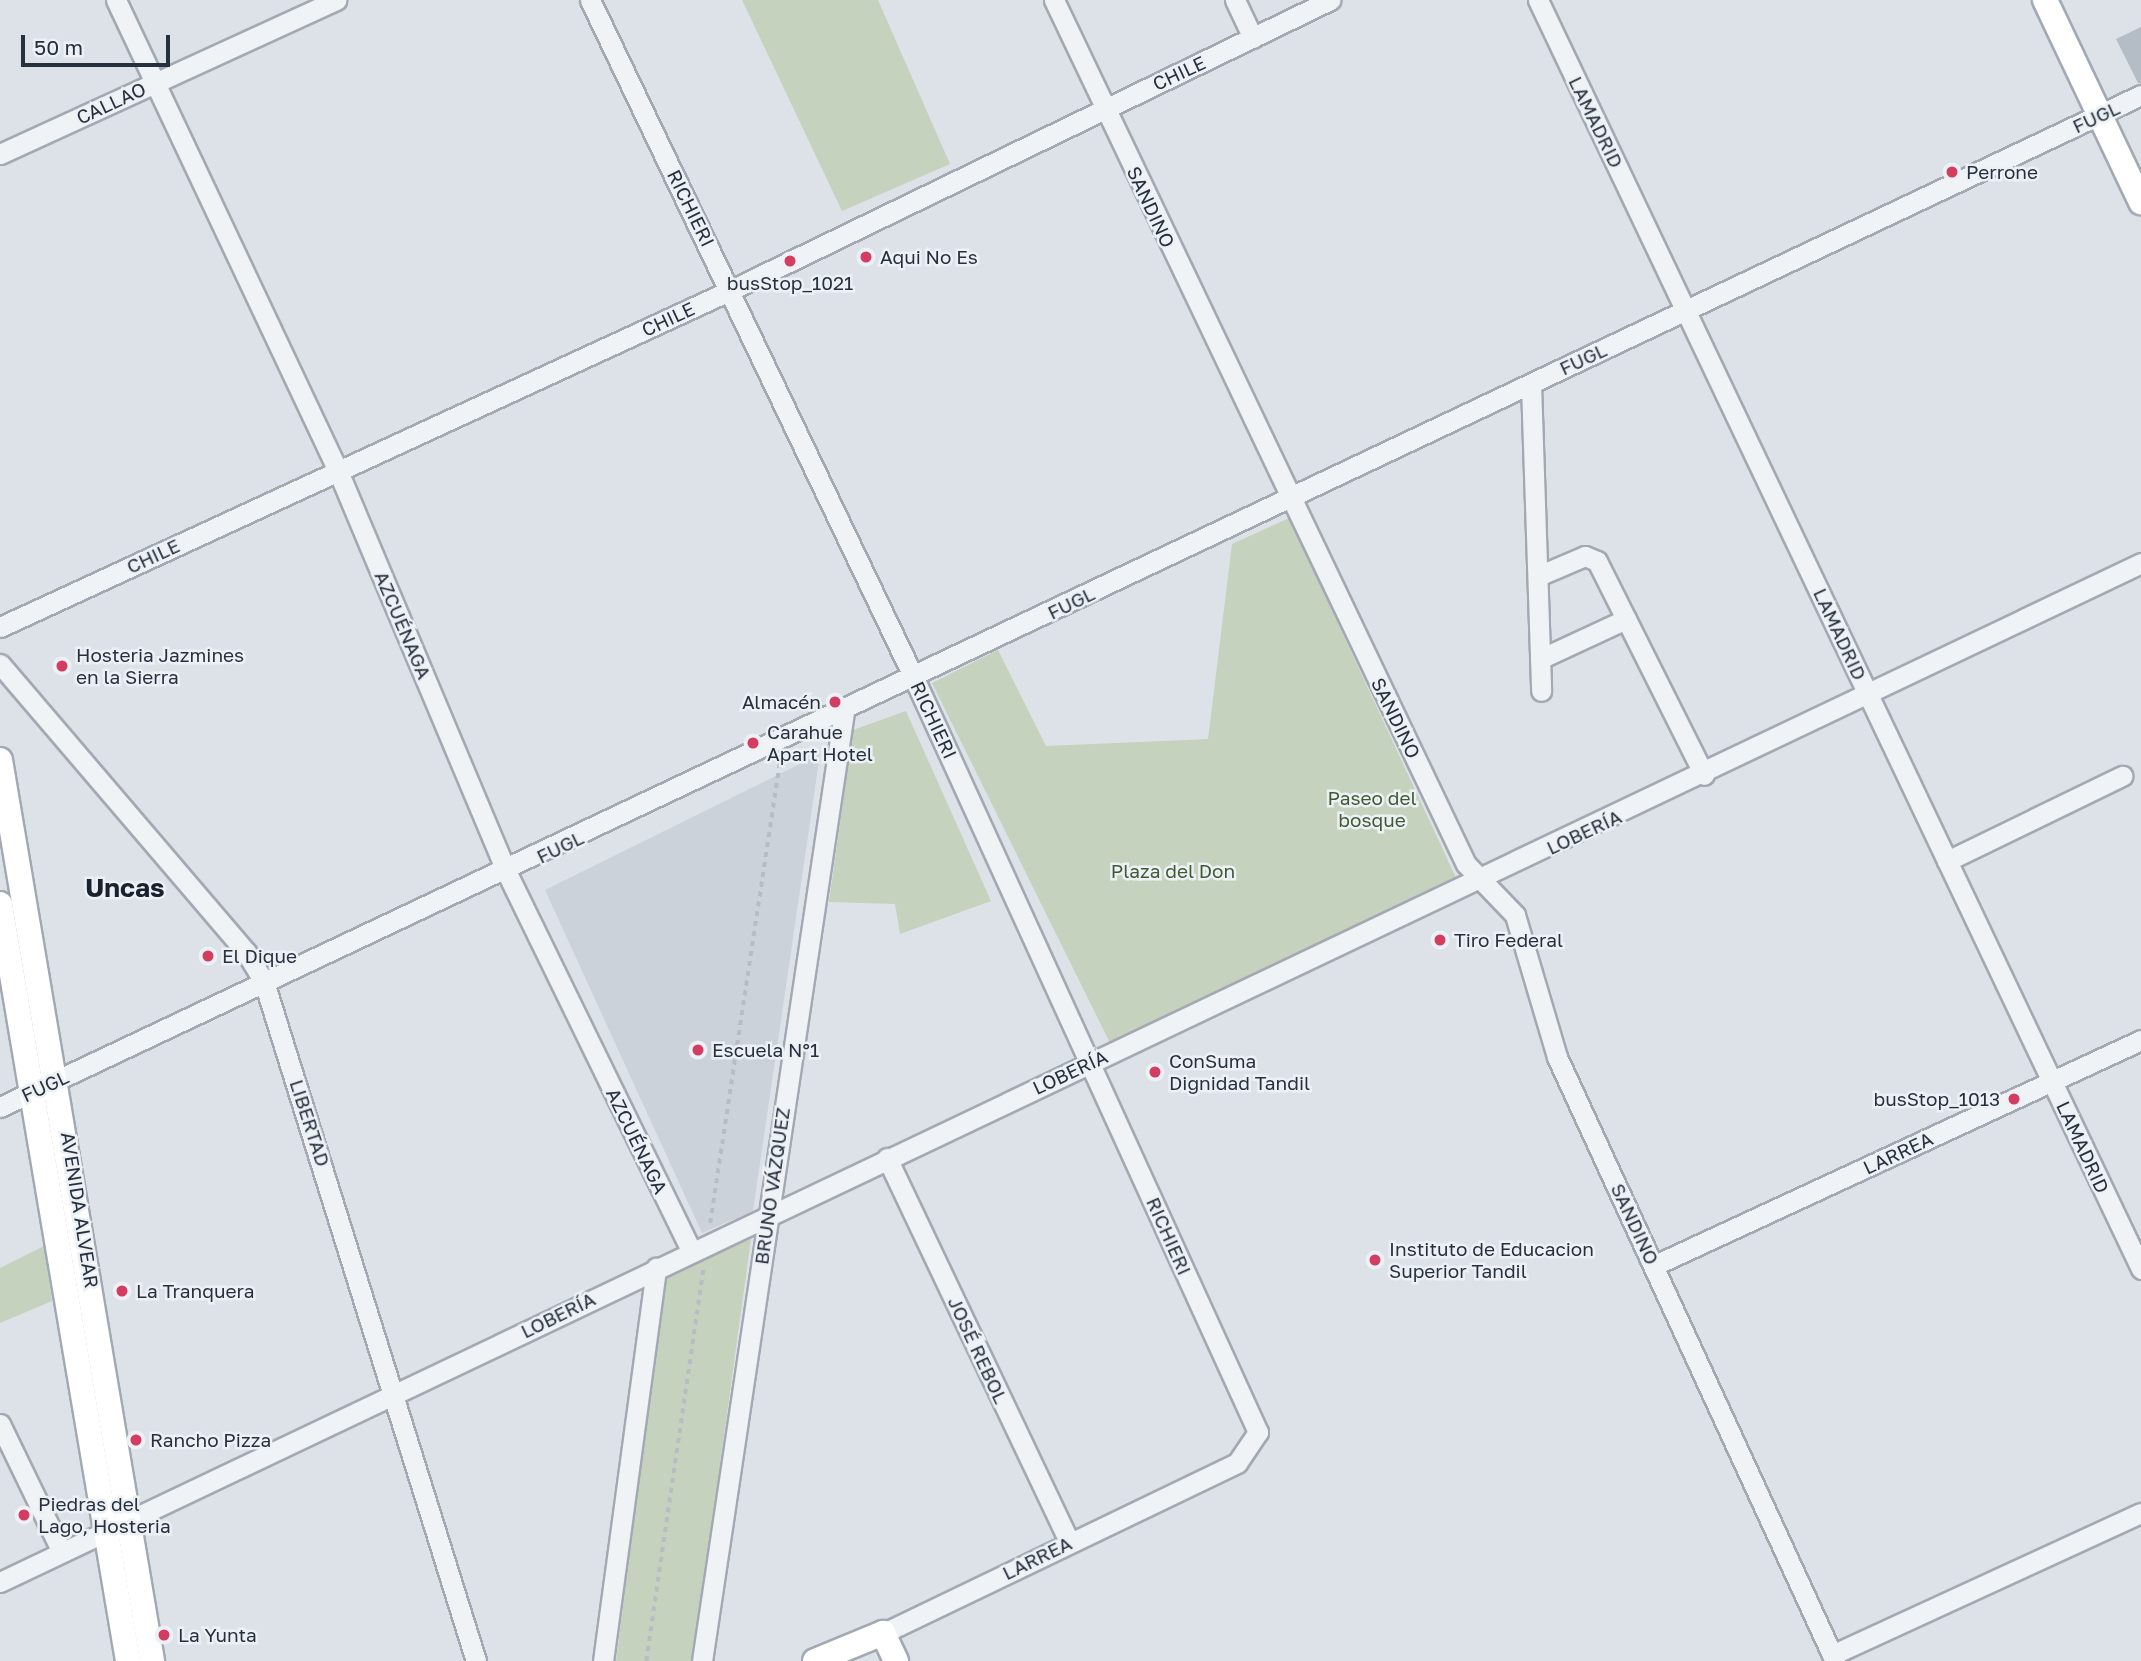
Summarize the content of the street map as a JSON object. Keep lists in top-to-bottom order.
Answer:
{
  "streets": {
    "main road": ["LARREA", "AVENIDA ALVEAR"],
    "street": [
      "CHILE",
      "CALLAO",
      "FUGL",
      "LAMADRID",
      "SANDINO",
      "RICHIERI",
      "AZCUÉNAGA",
      "LOBERÍA",
      "LIBERTAD",
      "BRUNO VÁZQUEZ",
      "JOSÉ REBOL"
    ]
  },
  "crossings": [
    ["CHILE", "SANDINO"],
    ["CHILE", "RICHIERI"],
    ["CHILE", "AZCUÉNAGA"],
    ["CALLAO", "AZCUÉNAGA"],
    ["FUGL", "LAMADRID"],
    ["FUGL", "SANDINO"],
    ["FUGL", "RICHIERI"],
    ["FUGL", "AZCUÉNAGA"],
    ["FUGL", "LIBERTAD"],
    ["FUGL", "BRUNO VÁZQUEZ"],
    ["FUGL", "AVENIDA ALVEAR"],
    ["LAMADRID", "LOBERÍA"],
    ["LAMADRID", "LARREA"],
    ["SANDINO", "LOBERÍA"],
    ["SANDINO", "LARREA"],
    ["RICHIERI", "LOBERÍA"],
    ["RICHIERI", "LARREA"],
    ["AZCUÉNAGA", "LOBERÍA"],
    ["LOBERÍA", "LIBERTAD"],
    ["LOBERÍA", "BRUNO VÁZQUEZ"],
    ["LOBERÍA", "AVENIDA ALVEAR"],
    ["LOBERÍA", "JOSÉ REBOL"],
    ["LARREA", "JOSÉ REBOL"]
  ],
  "districts": ["Uncas"],
  "parks": ["Paseo del bosque", "Plaza del Don"],
  "places": [
    "Perrone",
    "Aqui No Es",
    "busStop_1021",
    "Hosteria Jazmines en la Sierra",
    "Almacén",
    "Carahue Apart Hotel",
    "Tiro Federal",
    "El Dique",
    "Escuela N°1",
    "ConSuma Dignidad Tandil",
    "busStop_1013",
    "Instituto de Educacion Superior Tandil",
    "La Tranquera",
    "Rancho Pizza",
    "Piedras del Lago, Hosteria",
    "La Yunta"
  ],
  "scale_bar": "50 m"
}
